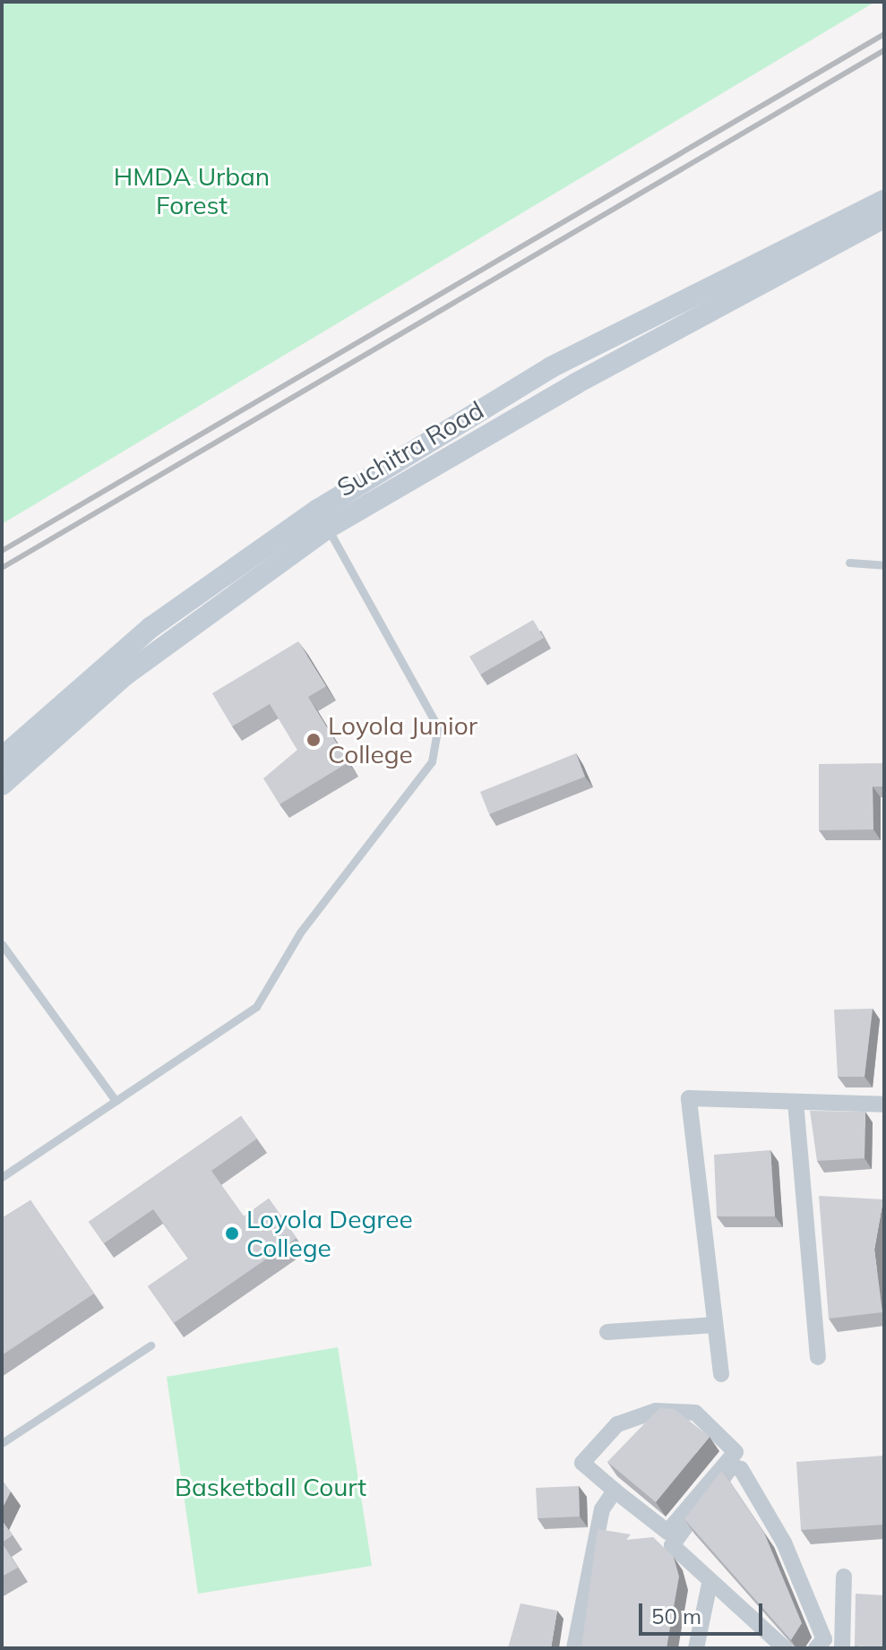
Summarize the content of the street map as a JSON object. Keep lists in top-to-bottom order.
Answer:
{
  "streets": {
    "main road": ["Suchitra Road"]
  },
  "parks": ["HMDA Urban Forest", "Basketball Court"],
  "places": ["Loyola Junior College", "Loyola Degree College"],
  "scale_bar": "50 m"
}
